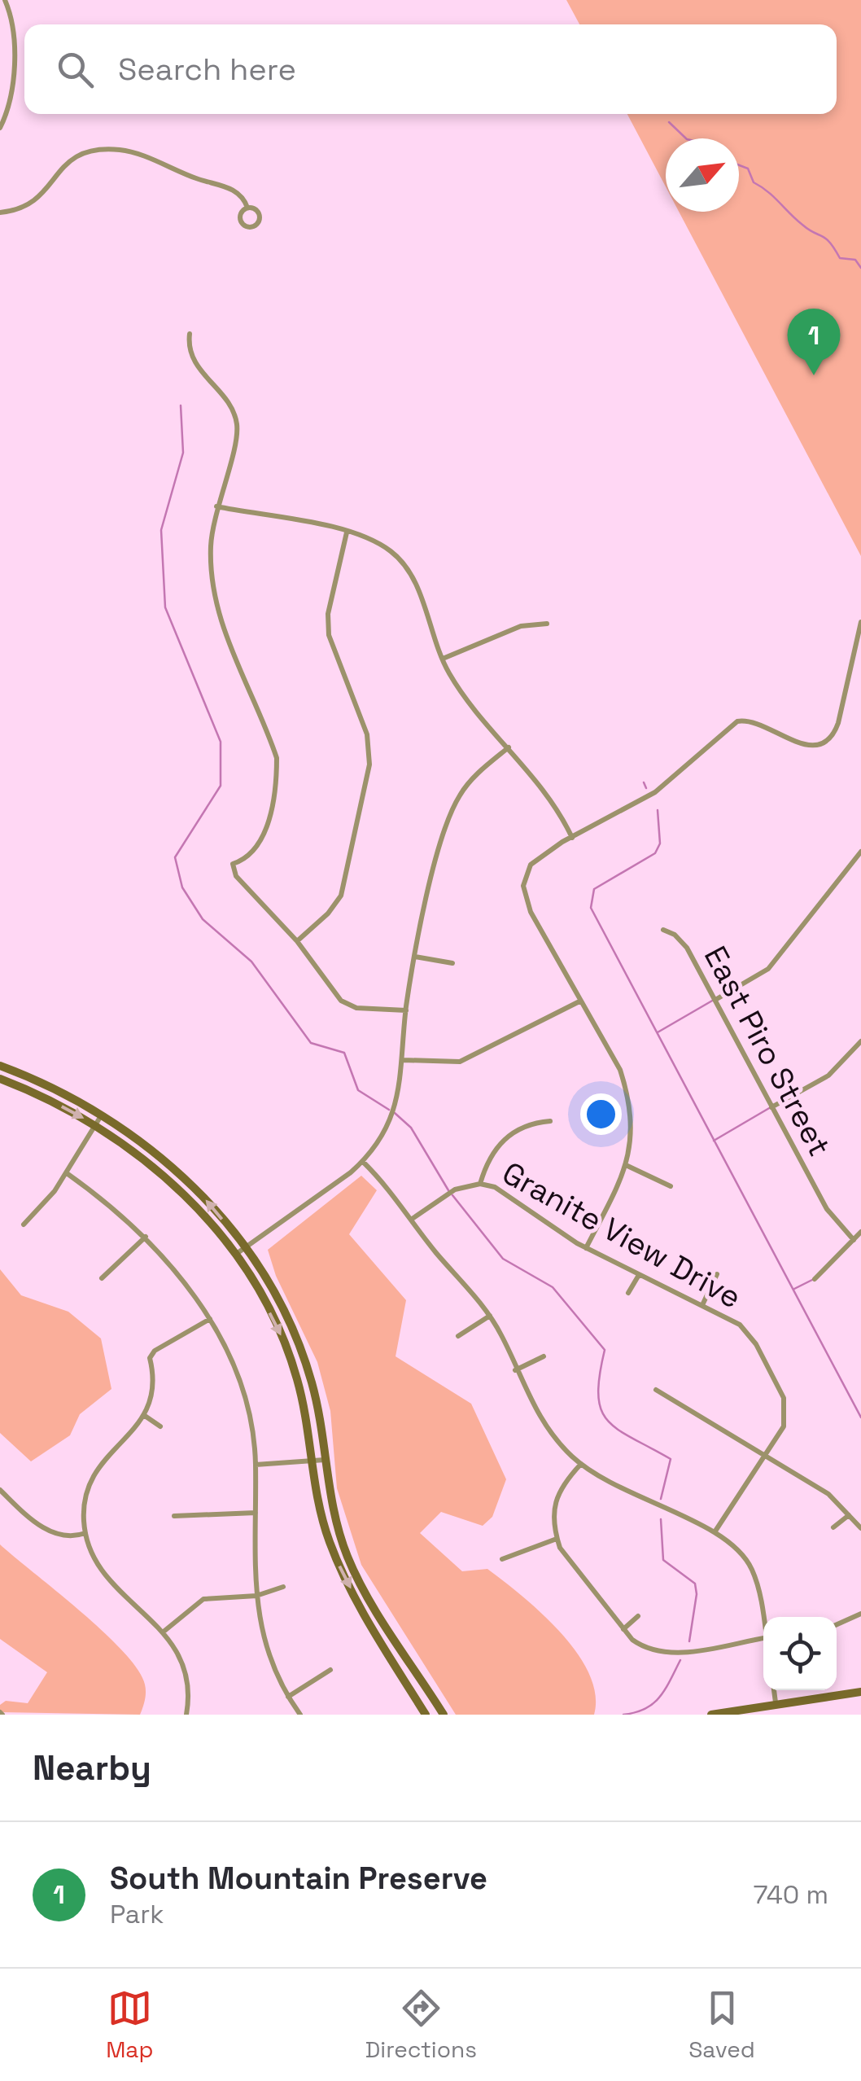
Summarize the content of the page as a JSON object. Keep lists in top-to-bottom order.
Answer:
{
  "streets": {
    "street": ["East Piro Street", "Granite View Drive"]
  },
  "north": "top right",
  "page": {
    "search": "Search here",
    "pins": "1",
    "heading": "Nearby",
    "list": [
      {
        "mark": "1",
        "name": "South Mountain Preserve",
        "note": "Park",
        "value": "740 m"
      }
    ],
    "nav": ["Map", "Directions", "Saved"]
  }
}
